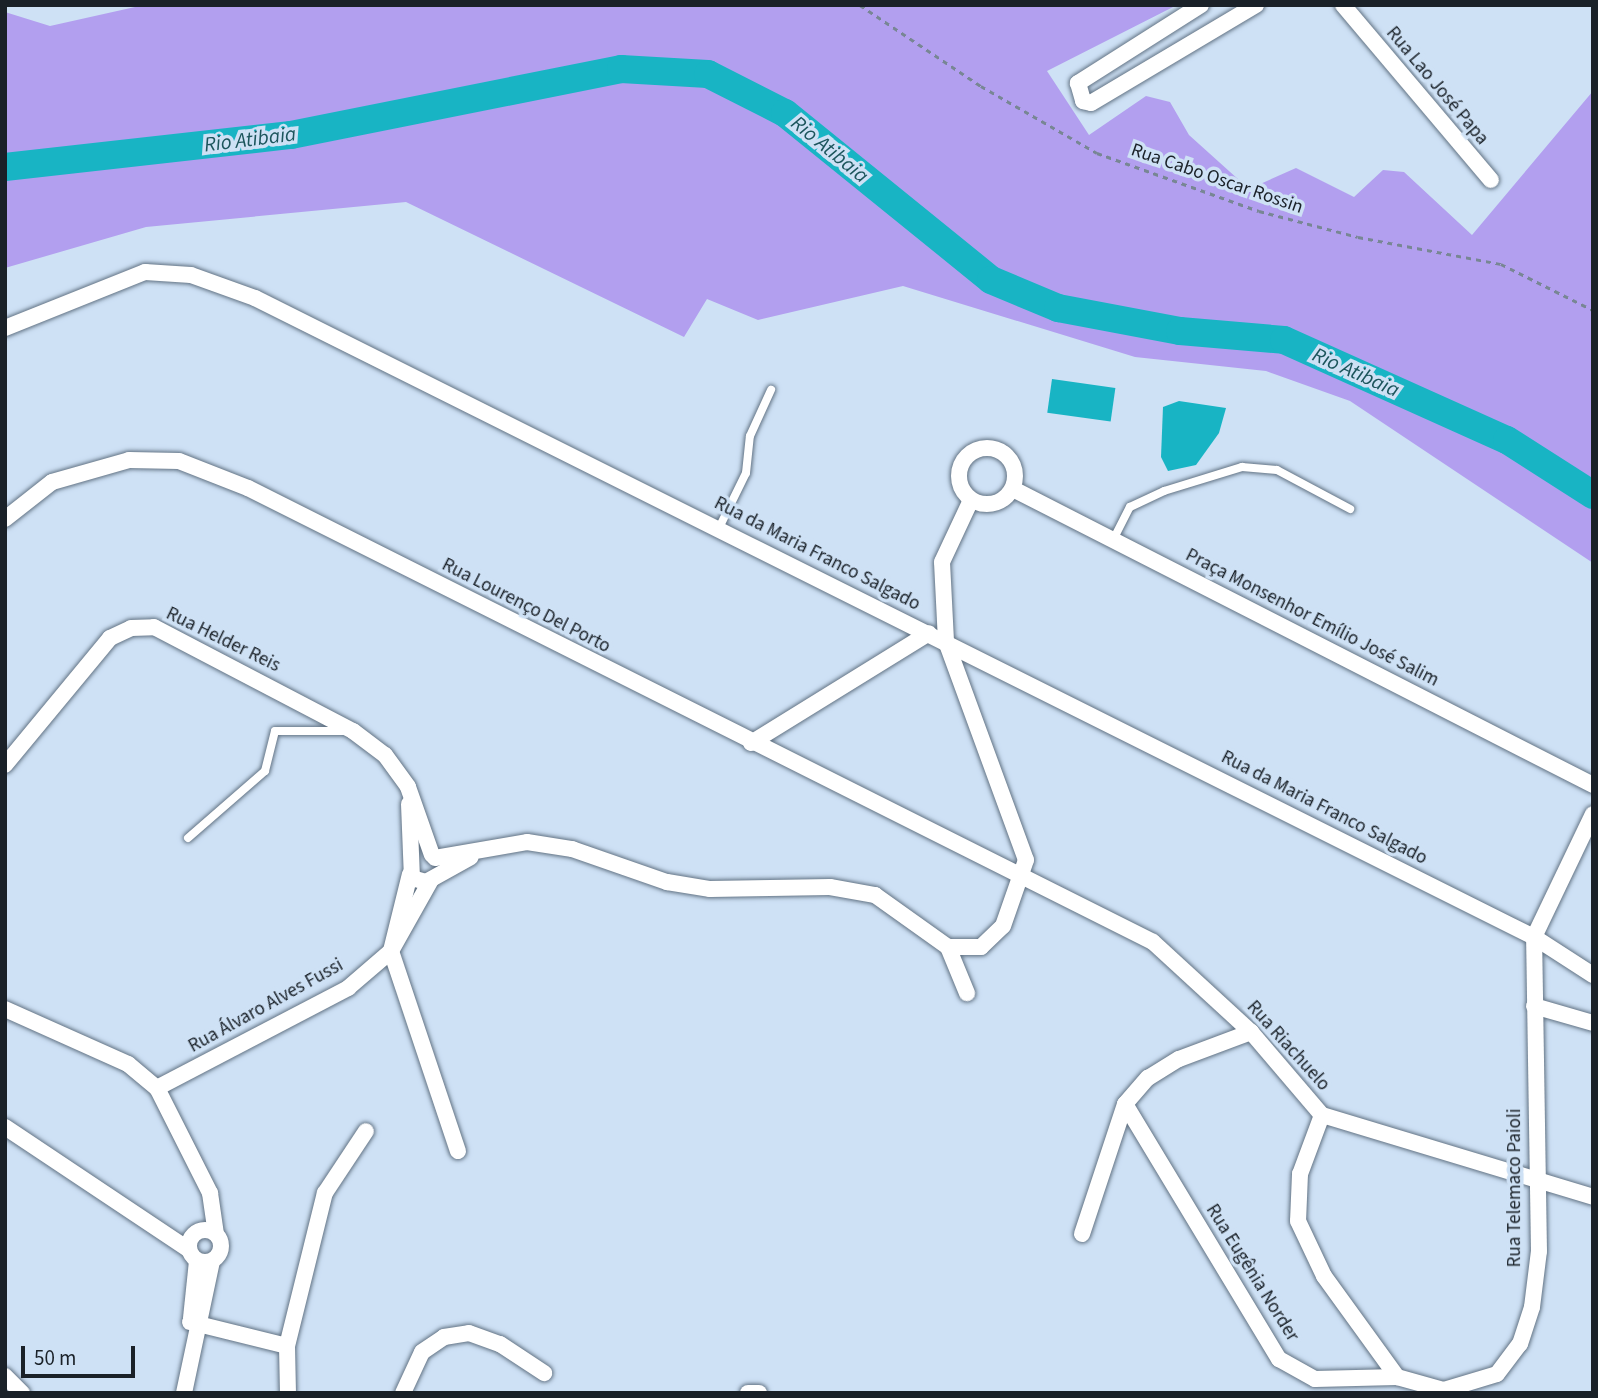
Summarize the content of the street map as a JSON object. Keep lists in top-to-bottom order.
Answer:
{
  "streets": {
    "street": [
      "Rua Lao José Papa",
      "Rua da Maria Franco Salgado",
      "Rua Lourenço Del Porto",
      "Praça Monsenhor Emílio José Salim",
      "Rua Helder Reis",
      "Rua Álvaro Alves Fussi",
      "Rua Riachuelo",
      "Rua Telemaco Paioli",
      "Rua Eugênia Norder"
    ],
    "path": ["Rua Cabo Oscar Rossin"]
  },
  "crossings": [
    ["Rua da Maria Franco Salgado", "Rua Telemaco Paioli"],
    ["Rua Lourenço Del Porto", "Rua Riachuelo"],
    ["Rua Helder Reis", "Rua Álvaro Alves Fussi"],
    ["Rua Riachuelo", "Rua Telemaco Paioli"],
    ["Rua Telemaco Paioli", "Rua Eugênia Norder"]
  ],
  "water": ["Rio Atibaia"],
  "scale_bar": "50 m"
}
